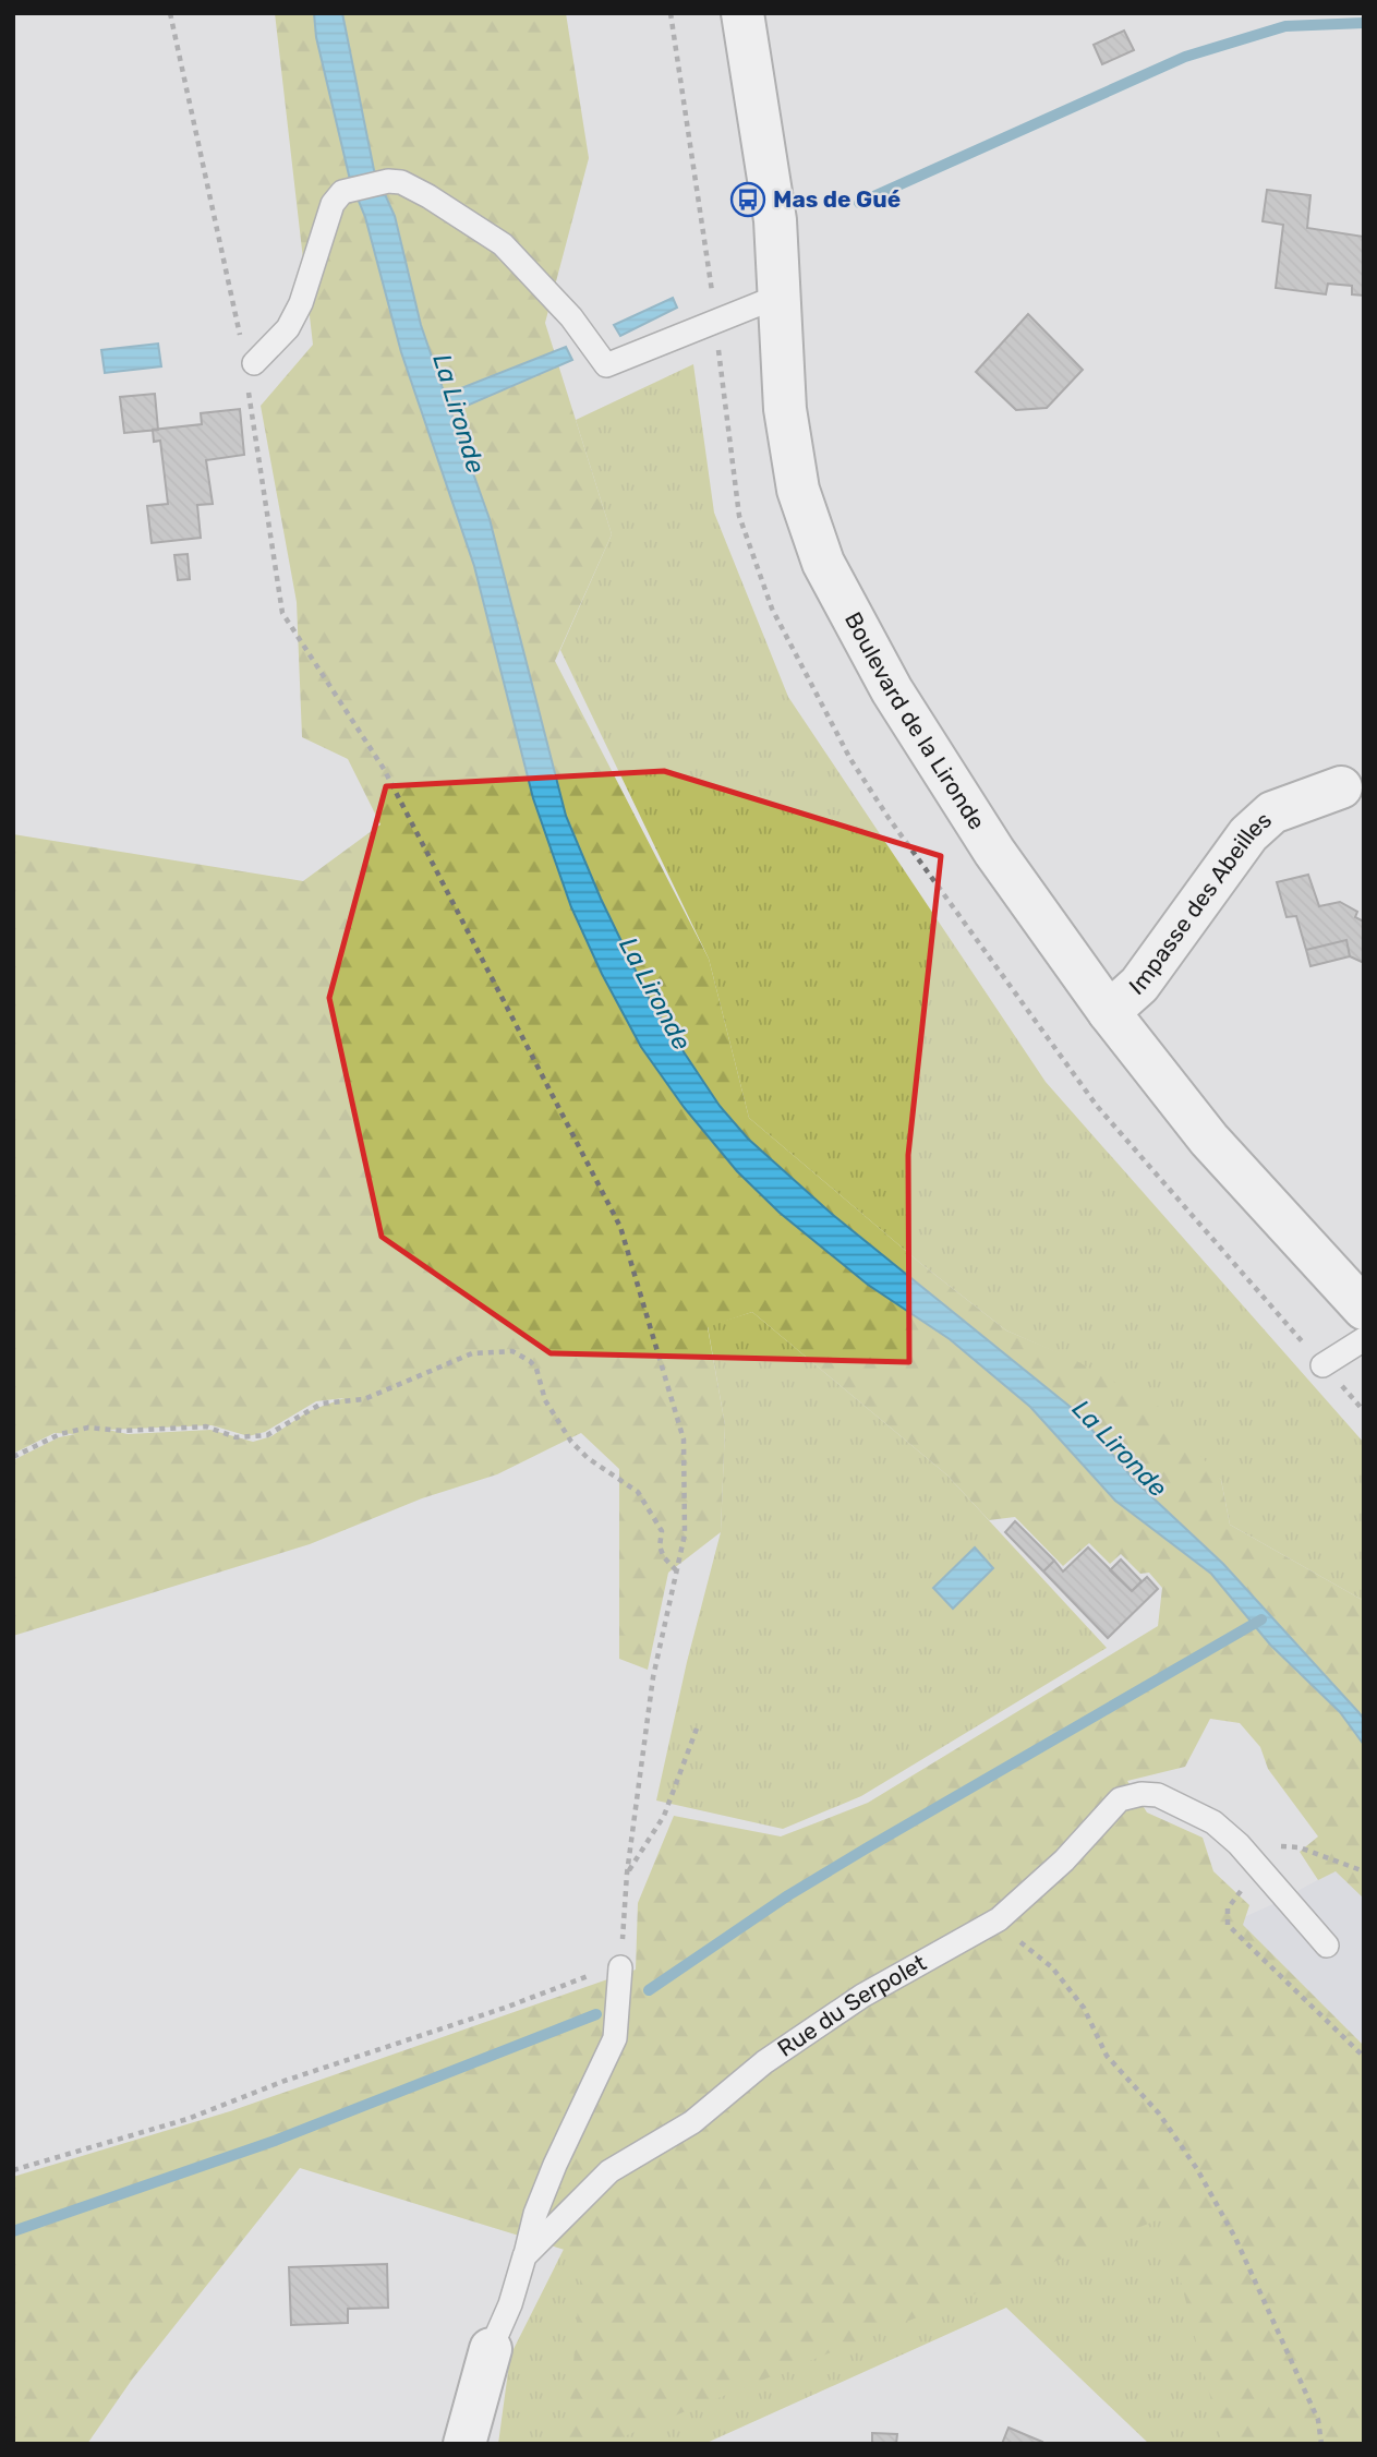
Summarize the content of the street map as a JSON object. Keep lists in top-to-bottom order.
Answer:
{
  "streets": {
    "street": ["Boulevard de la Lironde", "Impasse des Abeilles", "Rue du Serpolet"]
  },
  "crossings": [
    ["Boulevard de la Lironde", "Impasse des Abeilles"]
  ],
  "water": ["La Lironde"],
  "places": {
    "bus stop": ["Mas de Gué"]
  }
}
